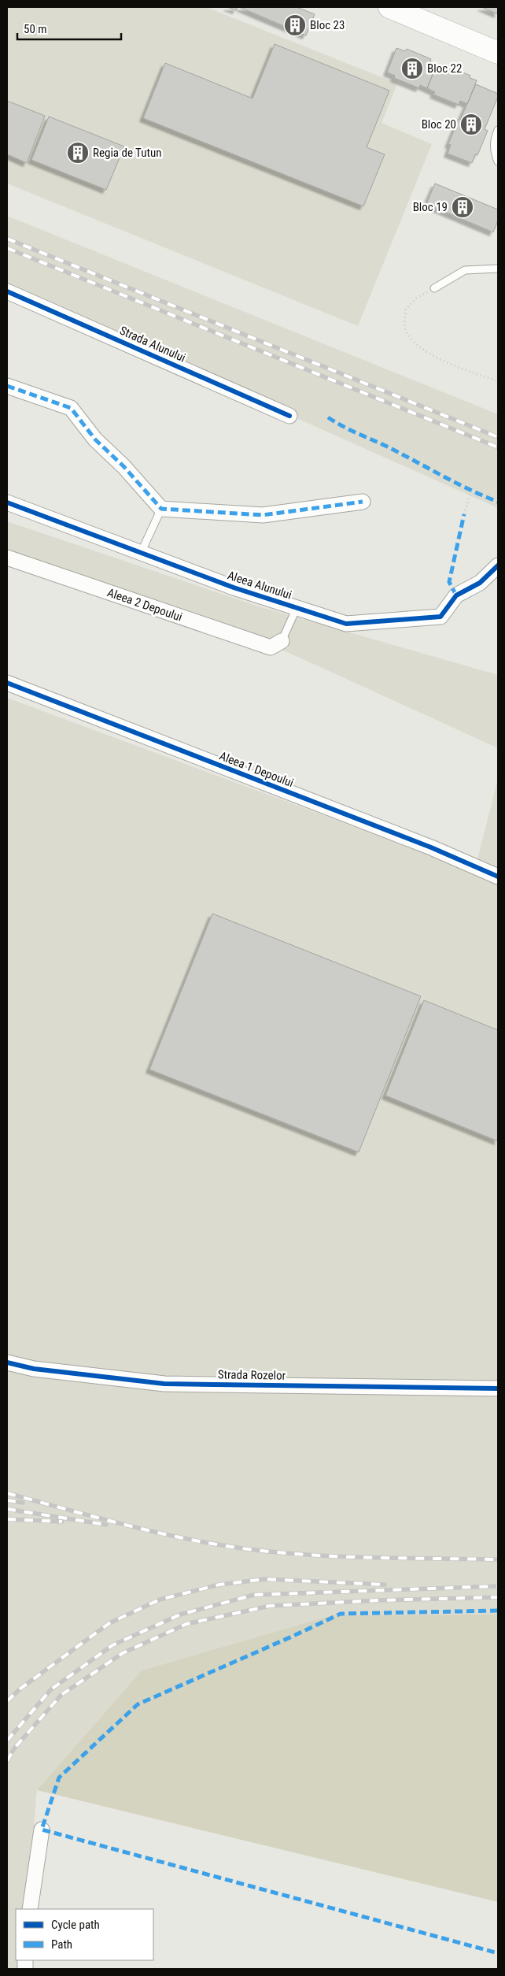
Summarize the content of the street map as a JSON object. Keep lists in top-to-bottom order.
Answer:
{
  "streets": {
    "street": [
      "Strada Alunului",
      "Aleea Alunului",
      "Aleea 2 Depoului",
      "Aleea 1 Depoului",
      "Strada Rozelor"
    ]
  },
  "places": {
    "building": [
      "Bloc 23",
      "Bloc 22",
      "Bloc 20",
      "Regia de Tutun",
      "Bloc 19"
    ]
  },
  "legend": ["Cycle path", "Path"],
  "scale_bar": "50 m"
}
